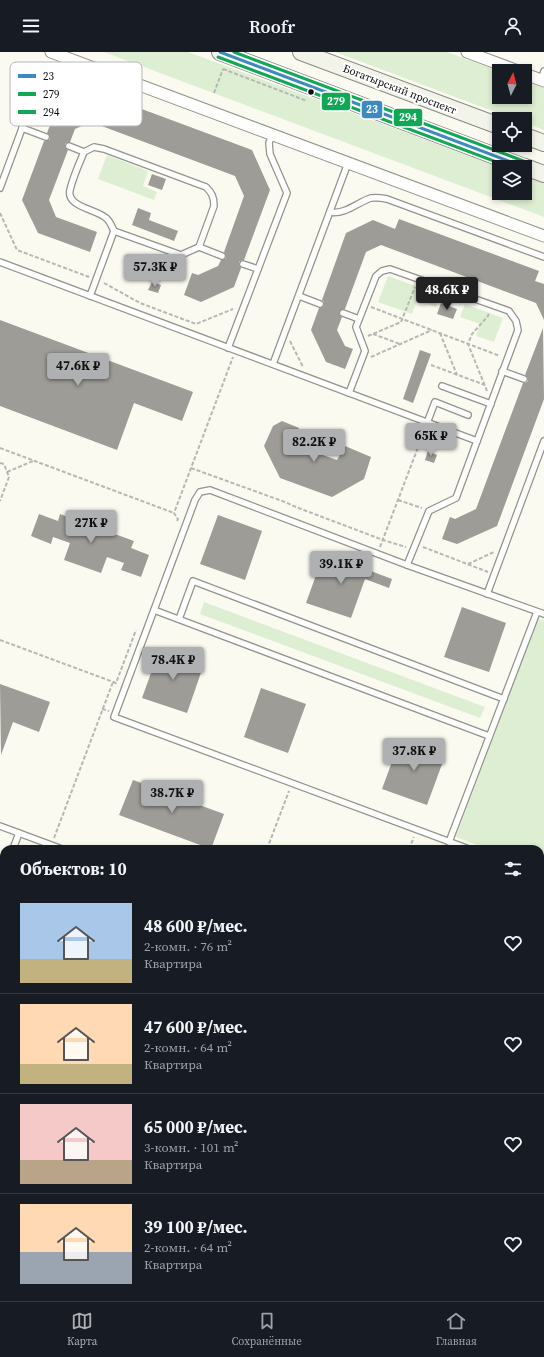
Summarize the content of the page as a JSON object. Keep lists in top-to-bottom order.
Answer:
{
  "streets": {
    "main road": ["Богатырский проспект"]
  },
  "lines": ["transit line 23", "transit line 294", "transit line 279"],
  "legend": ["23", "279", "294"],
  "north": "top",
  "page": {
    "header": "Roofr",
    "price": [
      "57.3K ₽",
      "48.6K ₽",
      "47.6K ₽",
      "65K ₽",
      "82.2K ₽",
      "27K ₽",
      "39.1K ₽",
      "78.4K ₽",
      "37.8K ₽",
      "38.7K ₽"
    ],
    "heading": "Объектов: 10",
    "list": [
      {
        "name": "48 600 ₽/мес.",
        "note": "2-комн. · 76 m² · Квартира"
      },
      {
        "name": "47 600 ₽/мес.",
        "note": "2-комн. · 64 m² · Квартира"
      },
      {
        "name": "65 000 ₽/мес.",
        "note": "3-комн. · 101 m² · Квартира"
      },
      {
        "name": "39 100 ₽/мес.",
        "note": "2-комн. · 64 m² · Квартира"
      }
    ],
    "tabs": ["Карта", "Сохранённые", "Главная"]
  }
}
